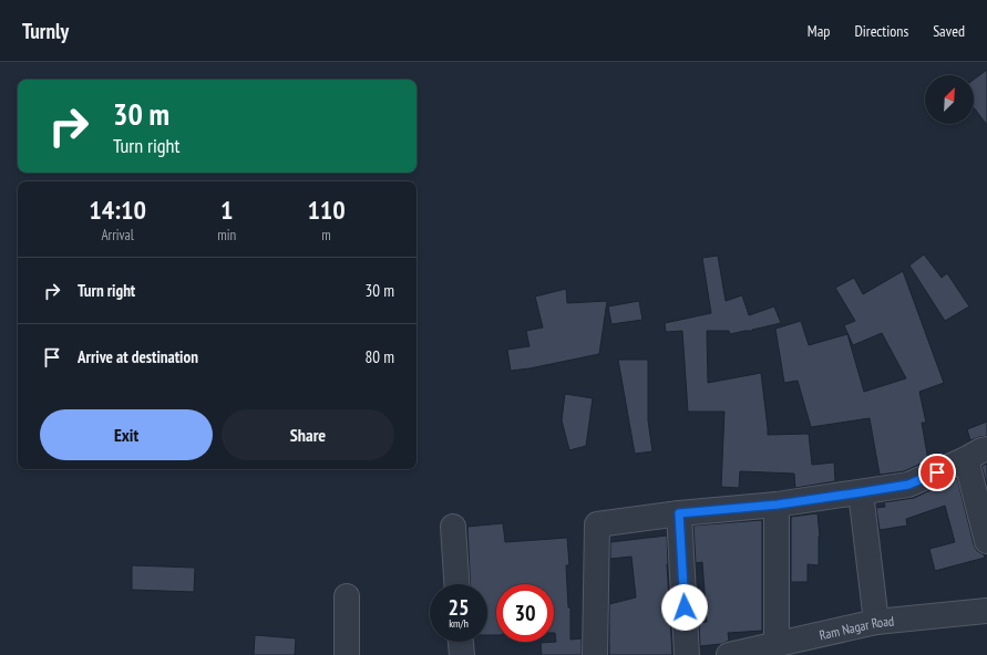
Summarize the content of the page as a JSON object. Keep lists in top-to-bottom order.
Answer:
{
  "streets": {
    "street": ["Ram Nagar Road"]
  },
  "north": "top right",
  "page": {
    "header": "Turnly",
    "nav": ["Map", "Directions", "Saved"],
    "turn": ["30 m", "Turn right"],
    "eta": [
      "14:10",
      "Arrival",
      "1",
      "min",
      "110",
      "m"
    ],
    "list": [
      {
        "name": "Turn right",
        "value": "30 m"
      },
      {
        "name": "Arrive at destination",
        "value": "80 m"
      }
    ],
    "buttons": ["Exit", "Share"],
    "speed": "25 km/h",
    "limit": "30"
  }
}
